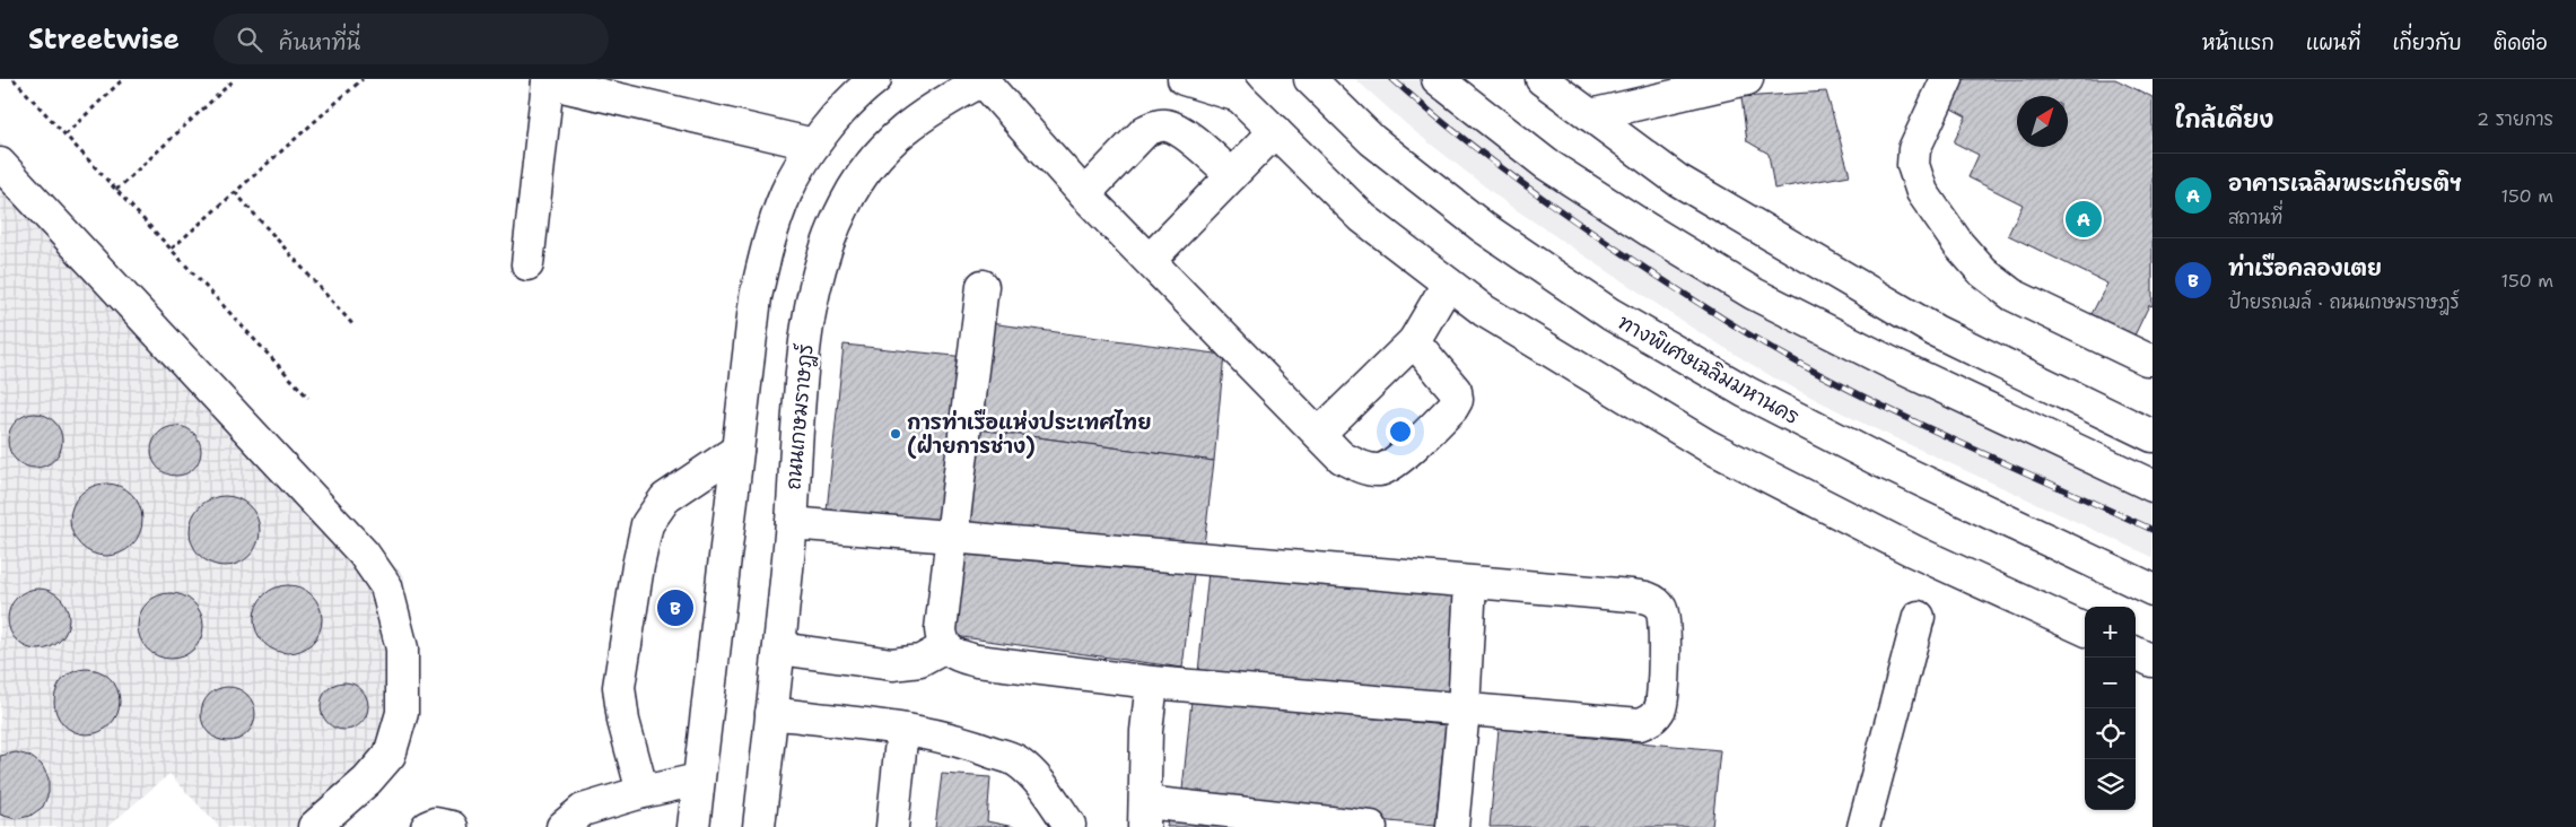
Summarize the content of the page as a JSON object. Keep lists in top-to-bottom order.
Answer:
{
  "streets": {
    "main road": ["ทางพิเศษเฉลิมมหานคร", "ถนนเกษมราษฎร์"]
  },
  "places": ["การท่าเรือแห่งประเทศไทย (ฝ่ายการช่าง)"],
  "north": "top right",
  "page": {
    "header": "Streetwise",
    "search": "ค้นหาที่นี่",
    "nav": [
      "หน้าแรก",
      "แผนที่",
      "เกี่ยวกับ",
      "ติดต่อ"
    ],
    "heading": ["ใกล้เคียง", "2 รายการ"],
    "list": [
      {
        "mark": "A",
        "name": "อาคารเฉลิมพระเกียรติฯ",
        "note": "สถานที่",
        "value": "150 m"
      },
      {
        "mark": "B",
        "name": "ท่าเรือคลองเตย",
        "note": "ป้ายรถเมล์ · ถนนเกษมราษฎร์",
        "value": "150 m"
      }
    ],
    "pins": ["A", "B"],
    "map_buttons": ["+", "−"]
  }
}
